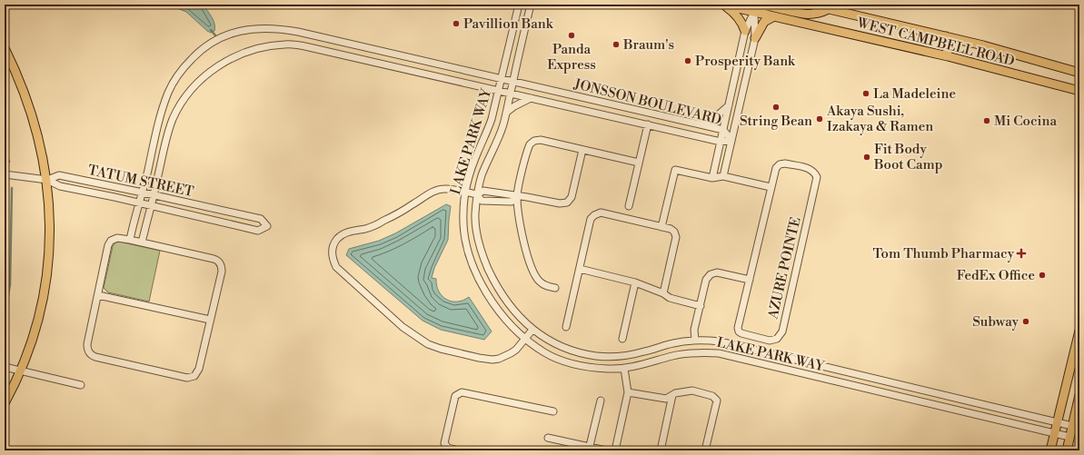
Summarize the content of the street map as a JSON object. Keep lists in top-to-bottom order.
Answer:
{
  "streets": {
    "main road": ["WEST CAMPBELL ROAD"],
    "street": [
      "JONSSON BOULEVARD",
      "LAKE PARK WAY",
      "TATUM STREET",
      "AZURE POINTE"
    ]
  },
  "crossings": [
    ["JONSSON BOULEVARD", "LAKE PARK WAY"],
    ["JONSSON BOULEVARD", "TATUM STREET"]
  ],
  "places": {
    "other": [
      "Pavillion Bank",
      "Panda Express",
      "Braum's",
      "Prosperity Bank",
      "La Madeleine",
      "String Bean",
      "Akaya Sushi, Izakaya & Ramen",
      "Mi Cocina",
      "Fit Body Boot Camp",
      "FedEx Office",
      "Subway"
    ],
    "health": ["Tom Thumb Pharmacy"]
  }
}
